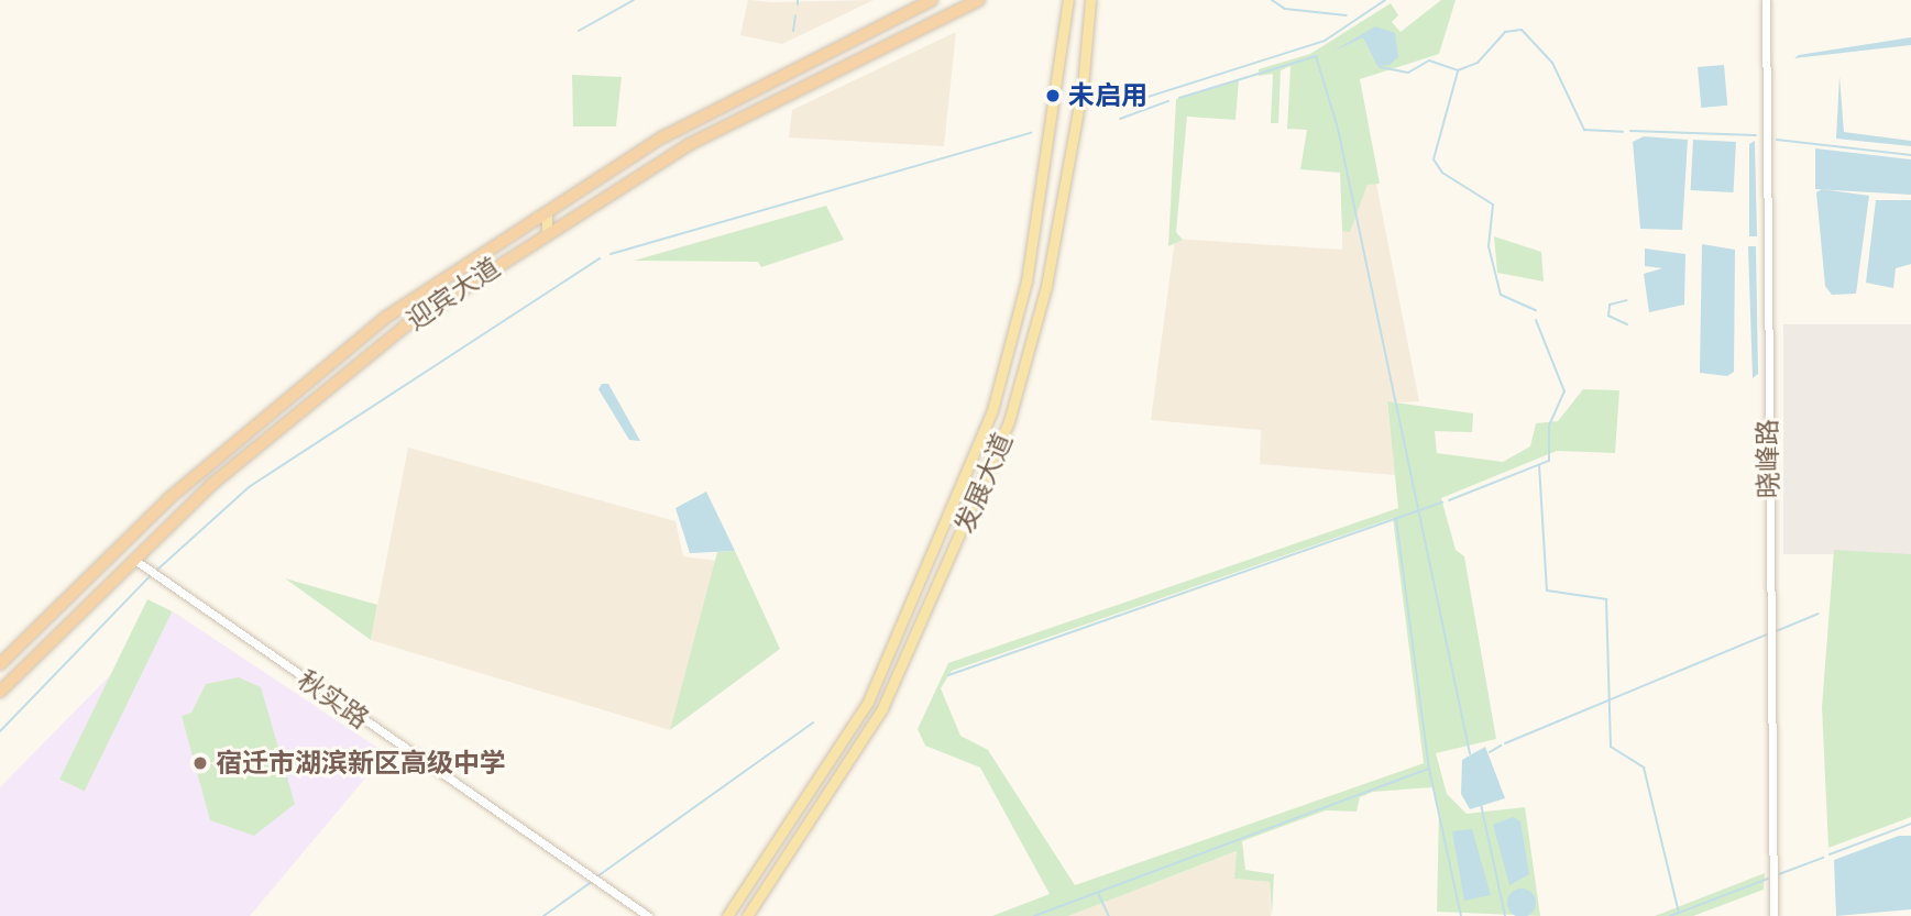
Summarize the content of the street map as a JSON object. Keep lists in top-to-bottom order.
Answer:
{
  "streets": {
    "highway": ["迎宾大道"],
    "main road": ["发展大道"],
    "street": ["晓峰路", "秋实路"]
  },
  "crossings": [
    ["迎宾大道", "秋实路"]
  ],
  "places": ["未启用", "宿迁市湖滨新区高级中学"]
}
